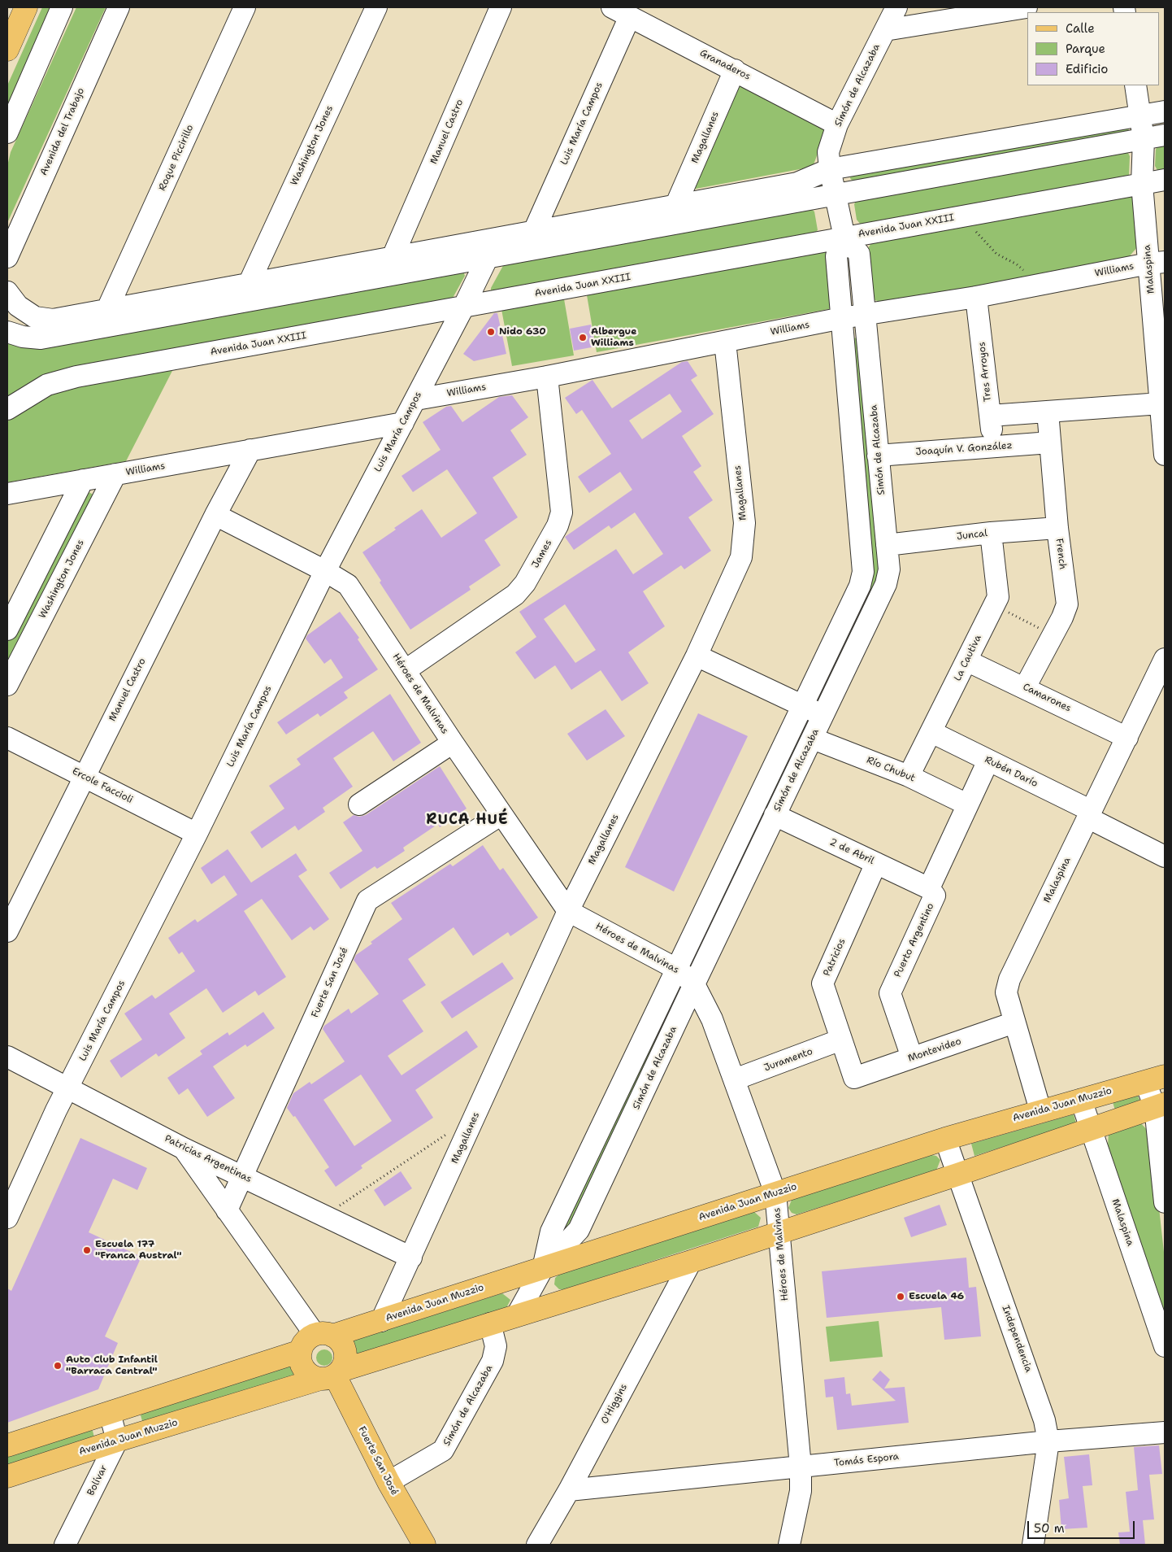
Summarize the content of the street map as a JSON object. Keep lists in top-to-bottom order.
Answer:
{
  "streets": {
    "main road": ["Fuerte San José", "Avenida Juan Muzzio"],
    "street": [
      "Granaderos",
      "Simón de Alcazaba",
      "Luis María Campos",
      "Avenida del Trabajo",
      "Manuel Castro",
      "Magallanes",
      "Washington Jones",
      "Roque Piccirillo",
      "Avenida Juan XXIII",
      "Malaspina",
      "Williams",
      "Tres Arroyos",
      "Joaquín V. González",
      "Juncal",
      "James",
      "French",
      "La Cautiva",
      "Héroes de Malvinas",
      "Camarones",
      "Río Chubut",
      "Rubén Darío",
      "Ercole Faccioli",
      "2 de Abril",
      "Puerto Argentino",
      "Patricios",
      "Montevideo",
      "Juramento",
      "Patricias Argentinas",
      "Independencia",
      "O'Higgins",
      "Tomás Espora",
      "Bolívar"
    ]
  },
  "crossings": [
    ["Granaderos", "Simón de Alcazaba"],
    ["Granaderos", "Luis María Campos"],
    ["Granaderos", "Magallanes"],
    ["Simón de Alcazaba", "Avenida Juan XXIII"],
    ["Simón de Alcazaba", "Williams"],
    ["Simón de Alcazaba", "Joaquín V. González"],
    ["Simón de Alcazaba", "Juncal"],
    ["Simón de Alcazaba", "Héroes de Malvinas"],
    ["Simón de Alcazaba", "Río Chubut"],
    ["Simón de Alcazaba", "2 de Abril"],
    ["Simón de Alcazaba", "Fuerte San José"],
    ["Simón de Alcazaba", "Avenida Juan Muzzio"],
    ["Luis María Campos", "Avenida Juan XXIII"],
    ["Luis María Campos", "Williams"],
    ["Luis María Campos", "Héroes de Malvinas"],
    ["Luis María Campos", "Ercole Faccioli"],
    ["Luis María Campos", "Patricias Argentinas"],
    ["Manuel Castro", "Williams"],
    ["Manuel Castro", "Héroes de Malvinas"],
    ["Manuel Castro", "Ercole Faccioli"],
    ["Magallanes", "Williams"],
    ["Magallanes", "Héroes de Malvinas"],
    ["Magallanes", "Avenida Juan Muzzio"],
    ["Magallanes", "Patricias Argentinas"],
    ["Washington Jones", "Williams"],
    ["Avenida Juan XXIII", "Malaspina"],
    ["Malaspina", "Williams"],
    ["Malaspina", "Camarones"],
    ["Malaspina", "Rubén Darío"],
    ["Malaspina", "Montevideo"],
    ["Malaspina", "Avenida Juan Muzzio"],
    ["Williams", "Tres Arroyos"],
    ["Williams", "James"],
    ["Tres Arroyos", "Joaquín V. González"],
    ["Joaquín V. González", "French"],
    ["Juncal", "French"],
    ["Juncal", "La Cautiva"],
    ["James", "Héroes de Malvinas"],
    ["French", "Camarones"],
    ["La Cautiva", "Camarones"],
    ["La Cautiva", "Río Chubut"],
    ["La Cautiva", "Rubén Darío"],
    ["Héroes de Malvinas", "Fuerte San José"],
    ["Héroes de Malvinas", "Juramento"],
    ["Héroes de Malvinas", "Avenida Juan Muzzio"],
    ["Héroes de Malvinas", "Tomás Espora"],
    ["Río Chubut", "Puerto Argentino"],
    ["Rubén Darío", "Puerto Argentino"],
    ["2 de Abril", "Puerto Argentino"],
    ["2 de Abril", "Patricios"],
    ["Puerto Argentino", "Montevideo"],
    ["Patricios", "Montevideo"],
    ["Patricios", "Juramento"],
    ["Fuerte San José", "Avenida Juan Muzzio"],
    ["Fuerte San José", "Patricias Argentinas"],
    ["Avenida Juan Muzzio", "Independencia"],
    ["Avenida Juan Muzzio", "O'Higgins"],
    ["Avenida Juan Muzzio", "Bolívar"],
    ["Independencia", "Tomás Espora"],
    ["O'Higgins", "Tomás Espora"]
  ],
  "districts": ["RUCA HUÉ"],
  "places": [
    "Nido 630",
    "Albergue Williams",
    "Escuela 177 \"Franca Austral\"",
    "Escuela 46",
    "Auto Club Infantil \"Barraca Central\""
  ],
  "legend": ["Calle", "Parque", "Edificio"],
  "scale_bar": "50 m"
}
